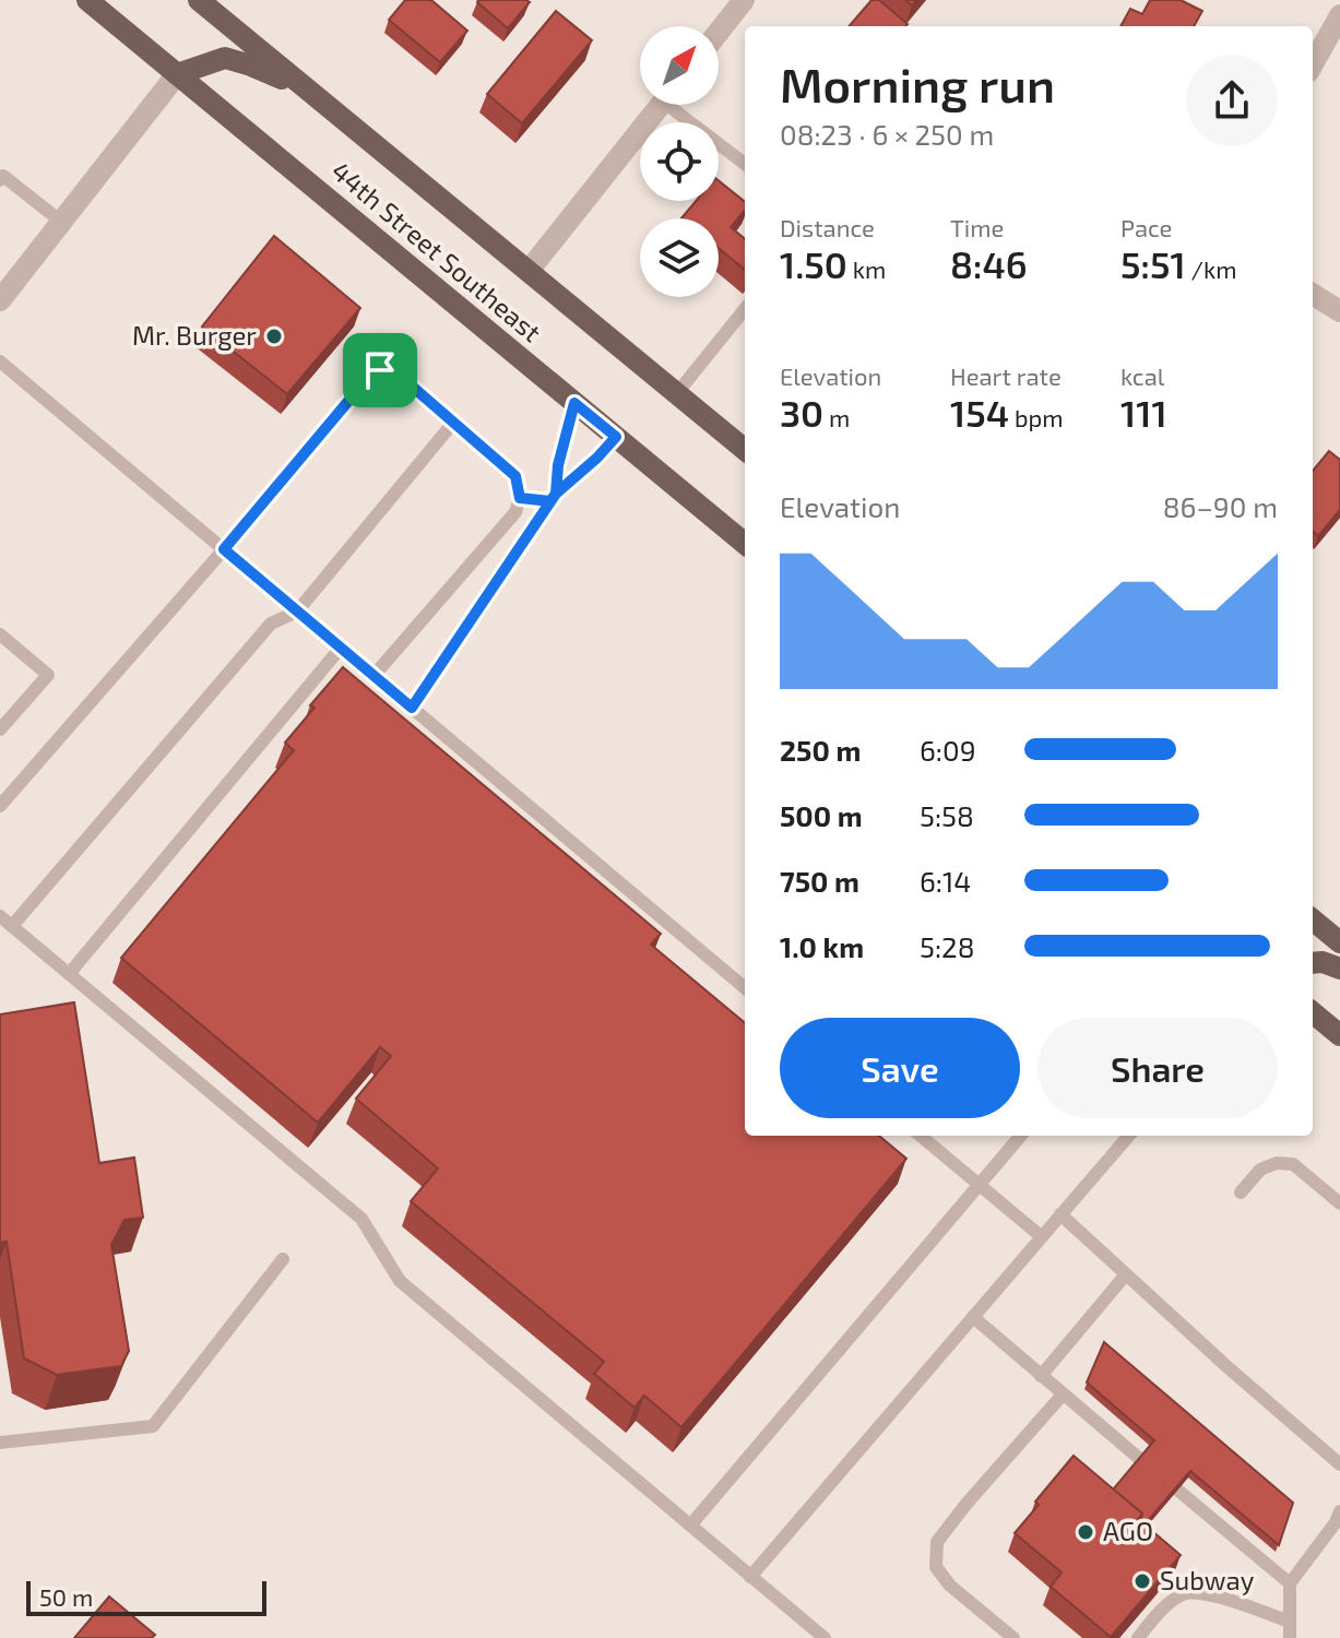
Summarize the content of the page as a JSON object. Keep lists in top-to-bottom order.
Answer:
{
  "streets": {
    "main road": ["44th Street Southeast"]
  },
  "places": ["Mr. Burger", "AGO", "Subway"],
  "scale_bar": "50 m",
  "north": "top right",
  "page": {
    "heading": ["Morning run", "08:23 · 6 × 250 m"],
    "stats": [
      ["Distance", "1.50 km"],
      ["Time", "8:46"],
      ["Pace", "5:51 /km"],
      ["Elevation", "30 m"],
      ["Heart rate", "154 bpm"],
      ["kcal", "111"]
    ],
    "chart": ["Elevation", "86–90 m"],
    "list": [
      {
        "name": "250 m",
        "note": "6:09"
      },
      {
        "name": "500 m",
        "note": "5:58"
      },
      {
        "name": "750 m",
        "note": "6:14"
      },
      {
        "name": "1.0 km",
        "note": "5:28"
      }
    ],
    "buttons": ["Save", "Share"],
    "scale": "50 m"
  }
}
